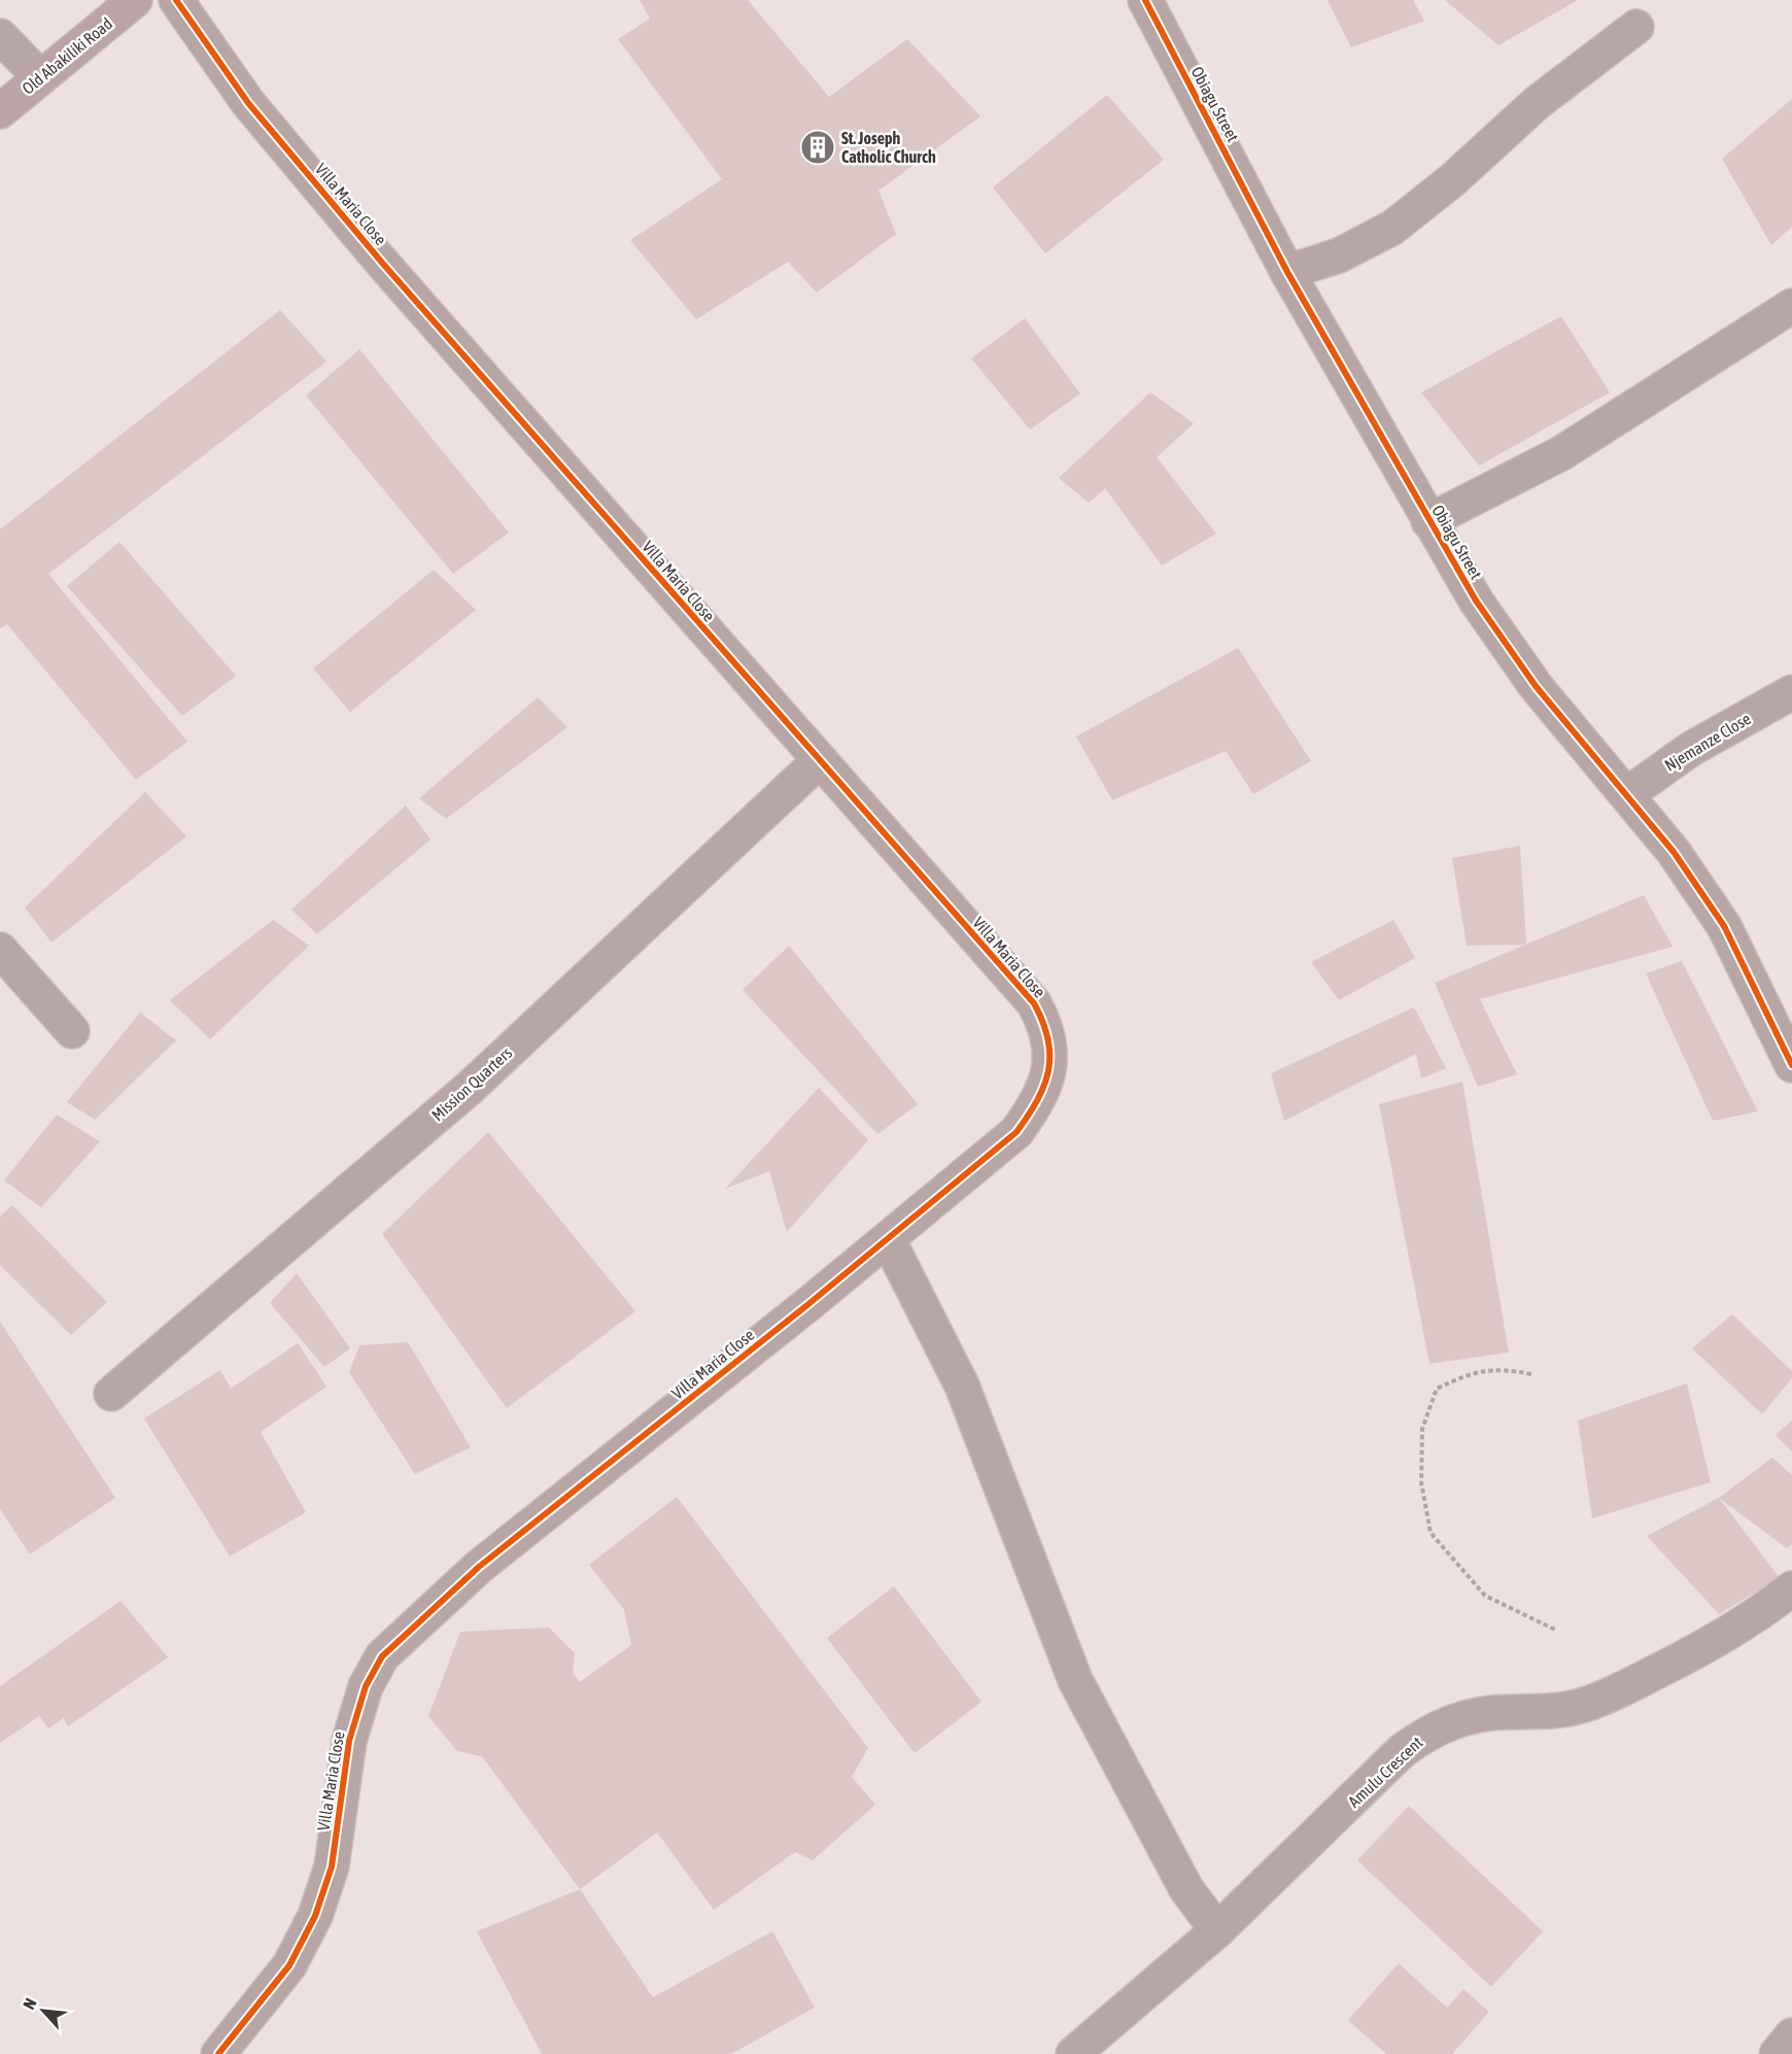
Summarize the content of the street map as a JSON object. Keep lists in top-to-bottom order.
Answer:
{
  "streets": {
    "main road": ["Old Abakiliki Road"],
    "street": [
      "Obiagu Street",
      "Villa Maria Close",
      "Njemanze Close",
      "Mission Quarters",
      "Amulu Crescent"
    ]
  },
  "crossings": [
    ["Obiagu Street", "Njemanze Close"],
    ["Villa Maria Close", "Mission Quarters"]
  ],
  "places": {
    "building": ["St. Joseph Catholic Church"]
  },
  "north": "top left"
}
